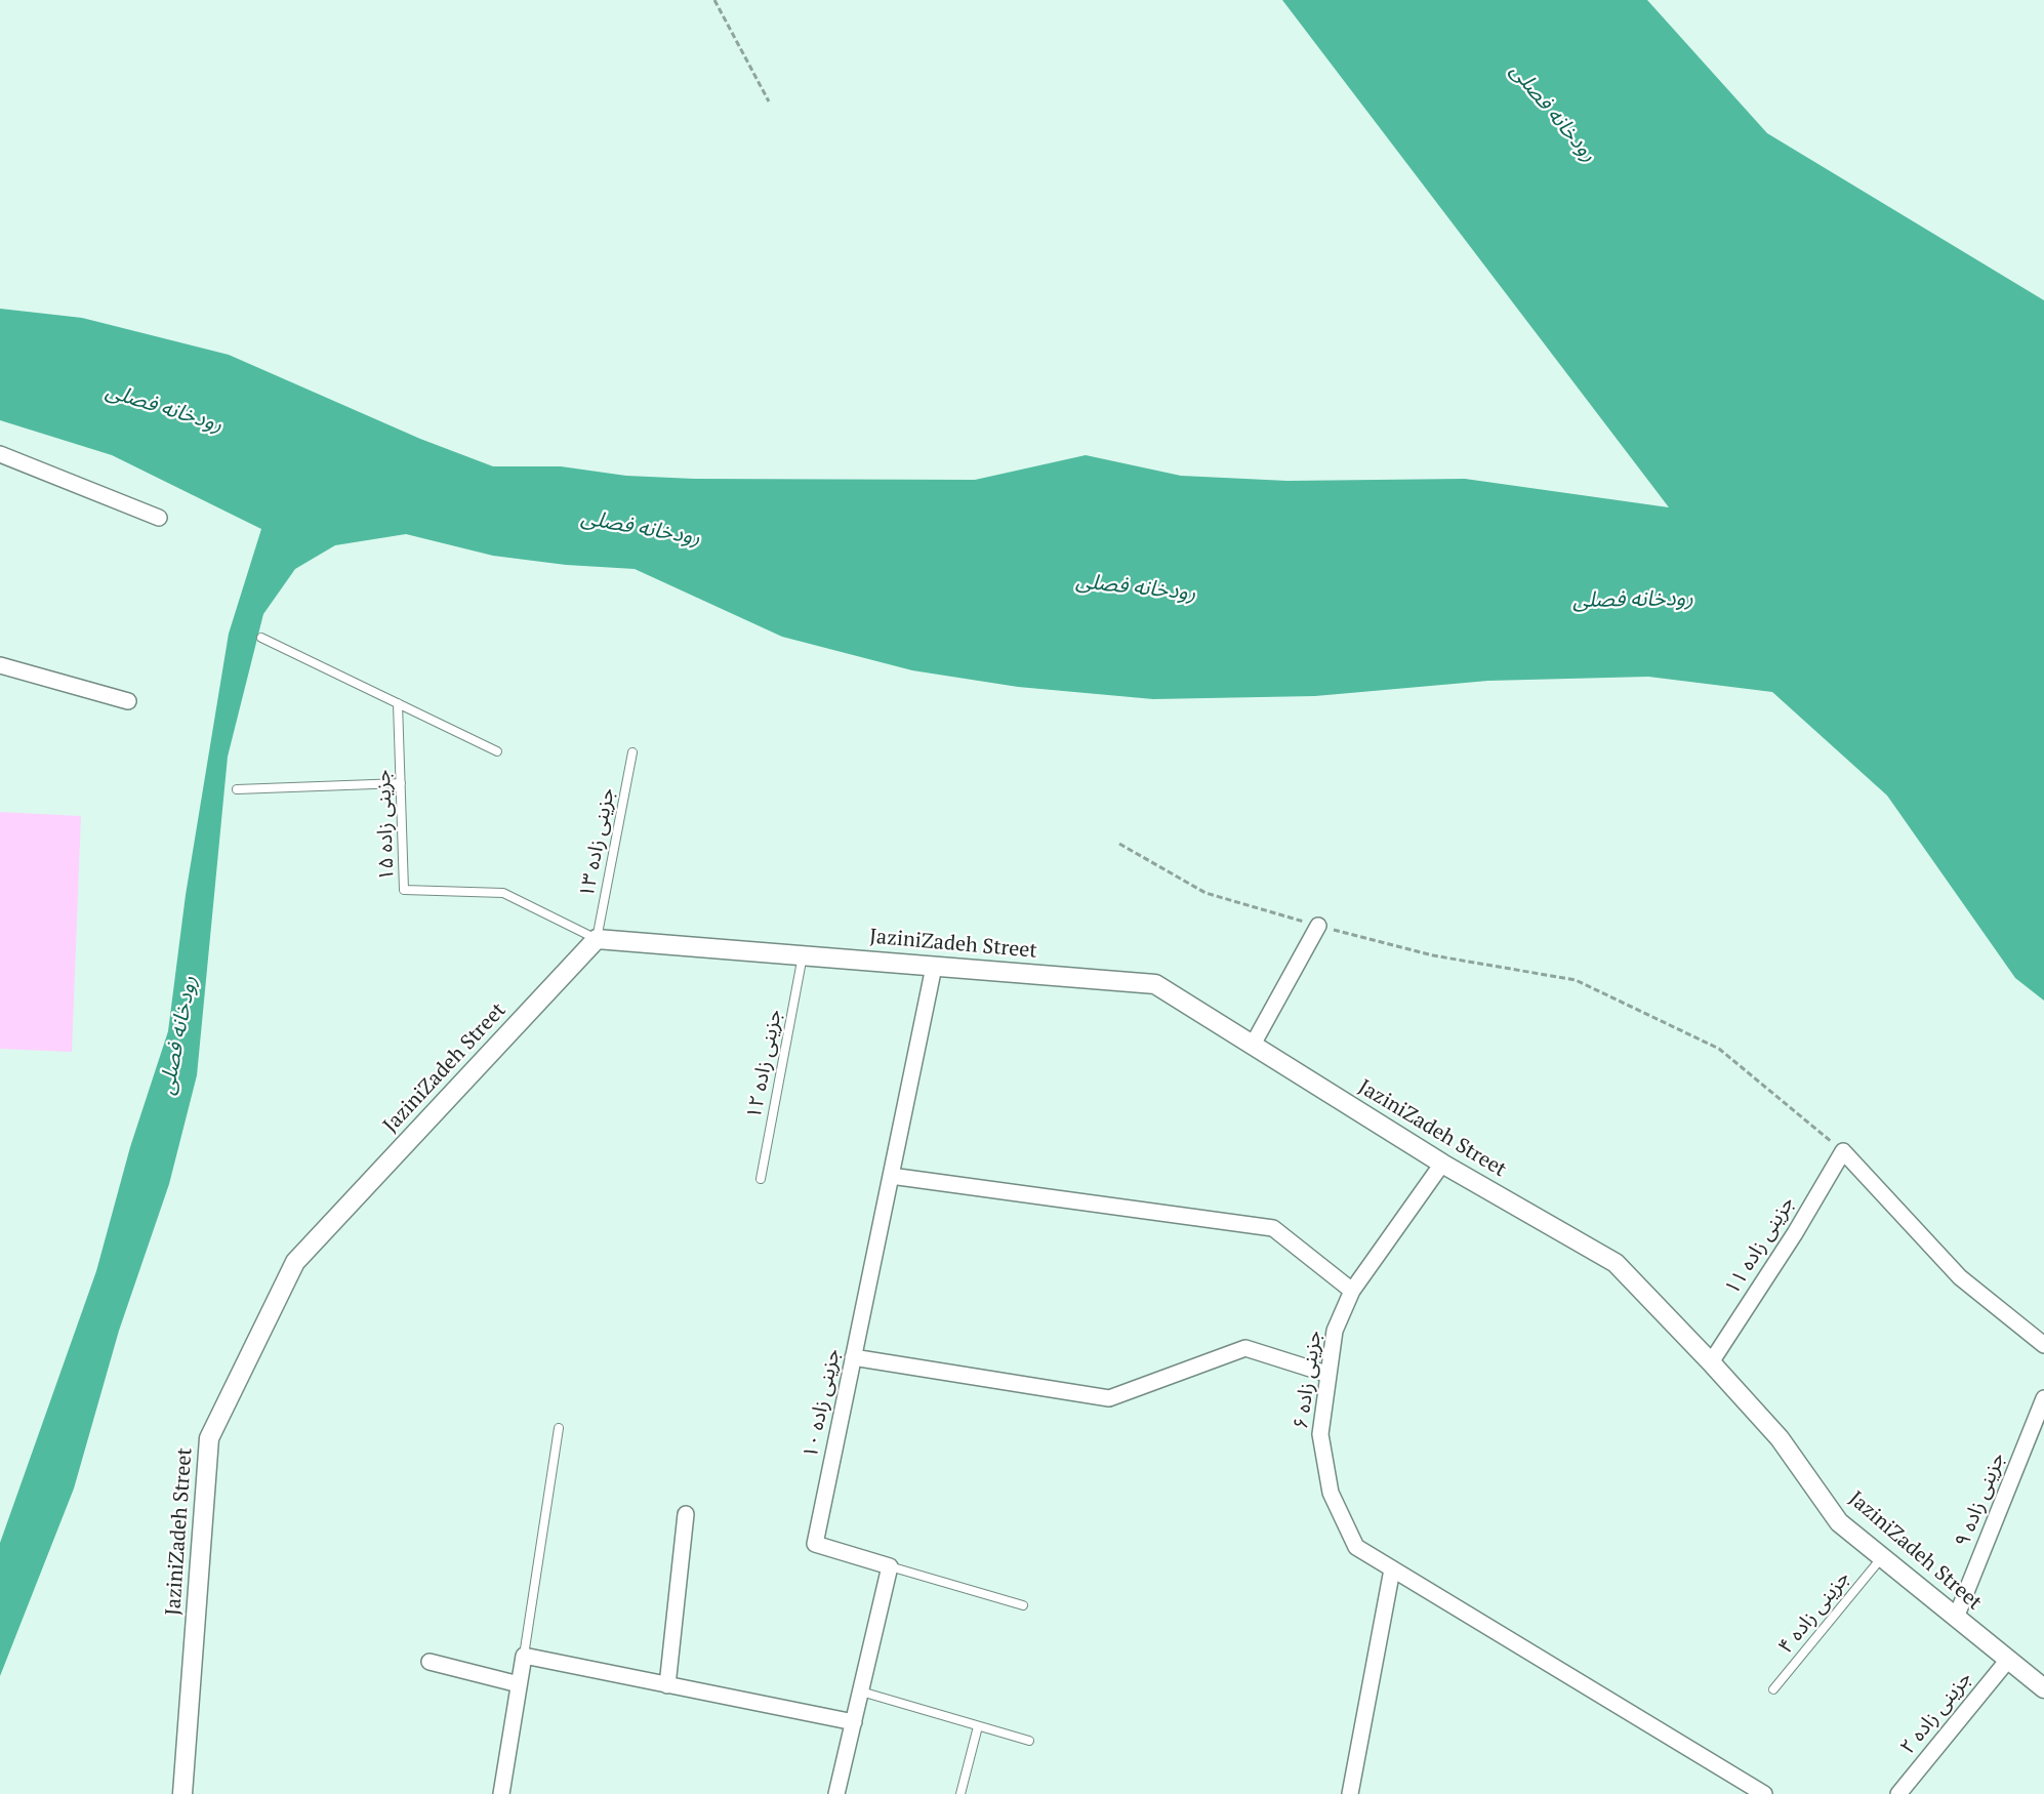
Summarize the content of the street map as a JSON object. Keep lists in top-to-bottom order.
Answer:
{
  "streets": {
    "street": [
      "JaziniZadeh Street",
      "جزینی زاده ۱۱",
      "جزینی زاده ۶",
      "جزینی زاده ۱۰",
      "جزینی زاده ۹",
      "جزینی زاده ۲"
    ],
    "lane": [
      "جزینی زاده ۱۵",
      "جزینی زاده ۱۳",
      "جزینی زاده ۱۲",
      "جزینی زاده ۴"
    ]
  },
  "crossings": [
    ["جزینی زاده ۱۵", "جزینی زاده ۱۳"],
    ["جزینی زاده ۱۵", "JaziniZadeh Street"],
    ["جزینی زاده ۱۳", "JaziniZadeh Street"],
    ["JaziniZadeh Street", "جزینی زاده ۱۲"],
    ["JaziniZadeh Street", "جزینی زاده ۱۱"],
    ["JaziniZadeh Street", "جزینی زاده ۶"],
    ["JaziniZadeh Street", "جزینی زاده ۱۰"],
    ["JaziniZadeh Street", "جزینی زاده ۹"],
    ["JaziniZadeh Street", "جزینی زاده ۴"],
    ["JaziniZadeh Street", "جزینی زاده ۲"]
  ],
  "water": ["رودخانه فصلی"]
}
